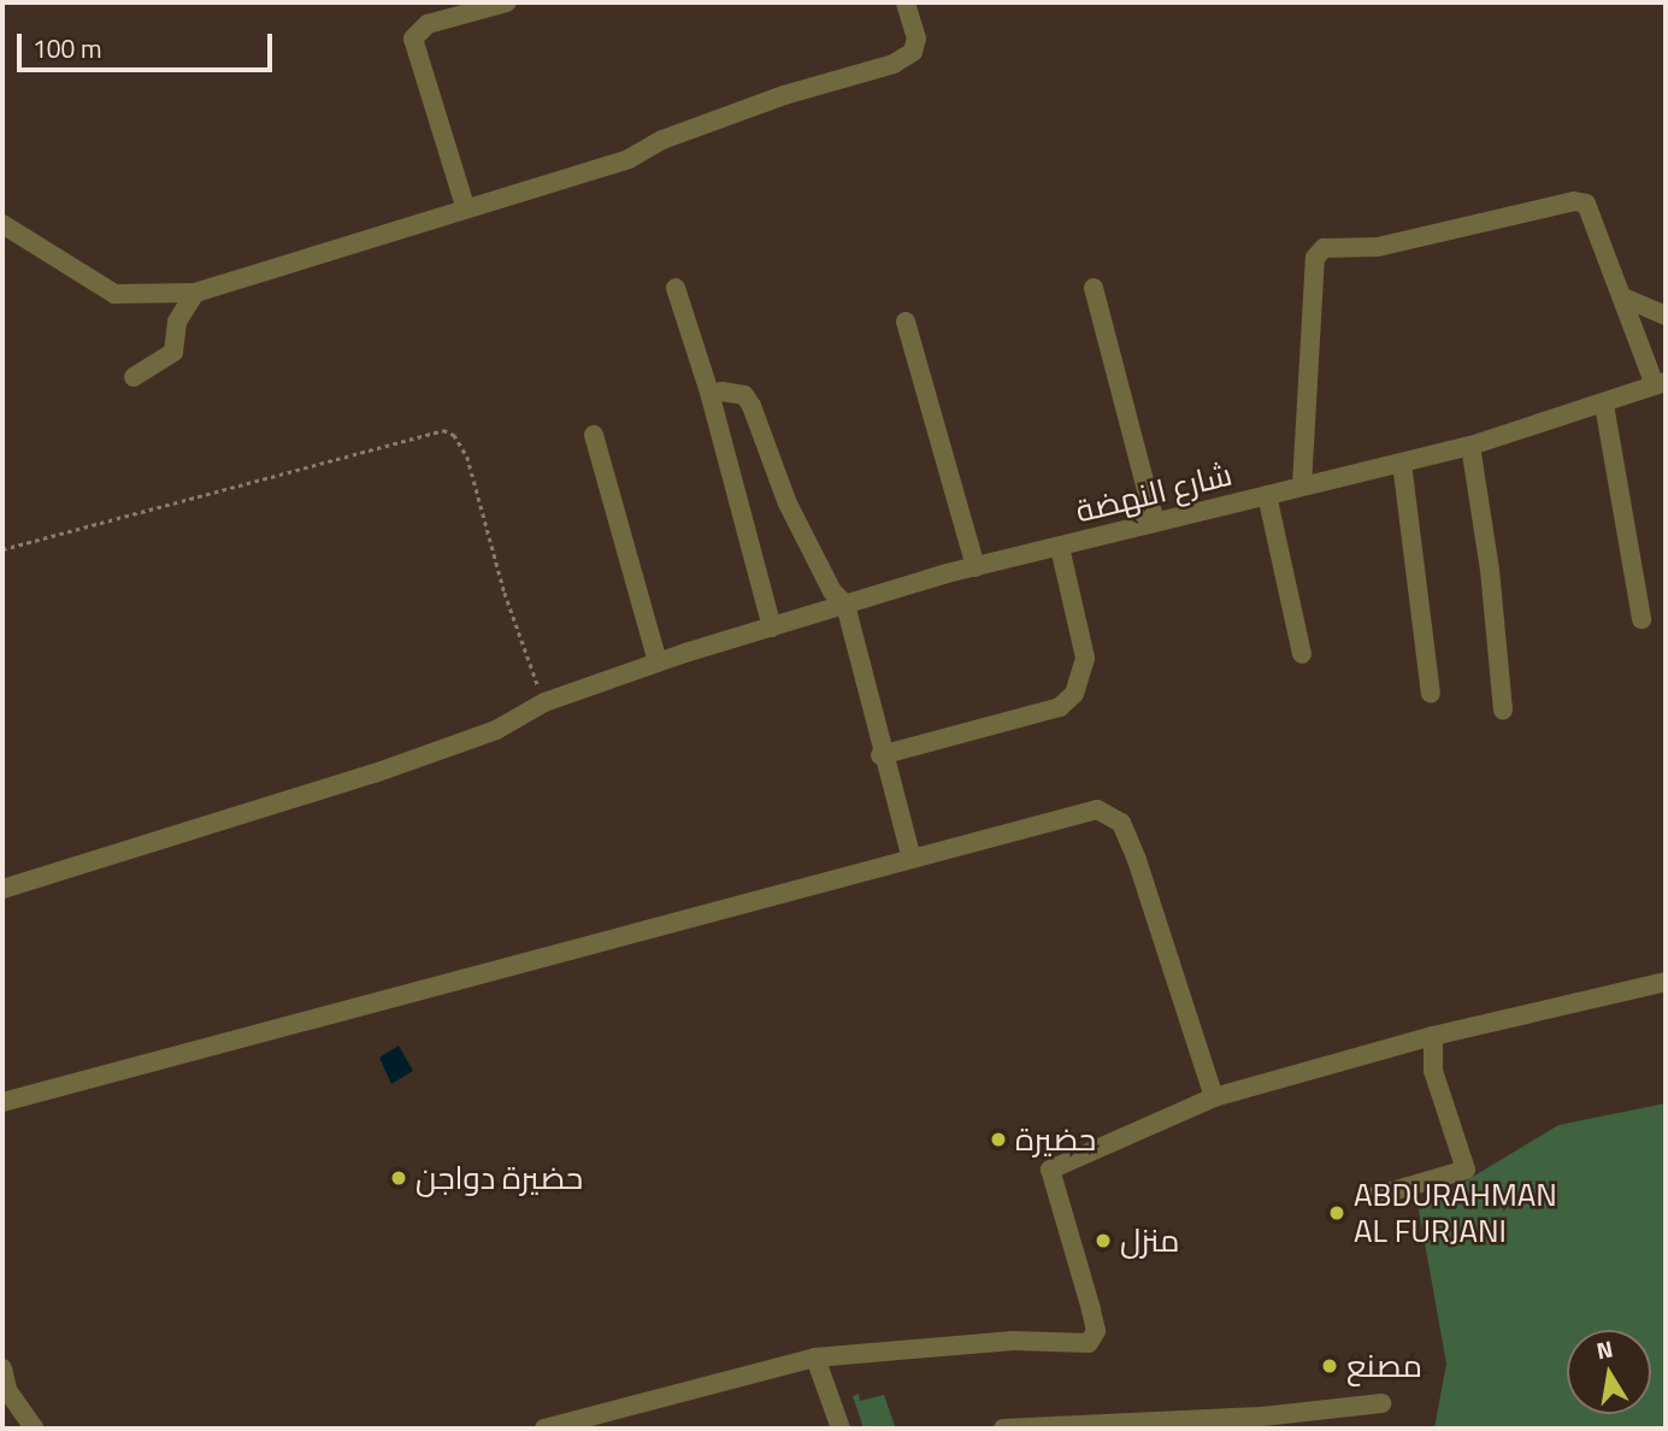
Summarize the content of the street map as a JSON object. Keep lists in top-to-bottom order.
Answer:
{
  "streets": {
    "street": ["شارع النهضة"]
  },
  "places": [
    "حضيرة",
    "حضيرة دواجن",
    "ABDURAHMAN AL FURJANI",
    "منزل",
    "مصنع"
  ],
  "scale_bar": "100 m",
  "north": "top"
}
